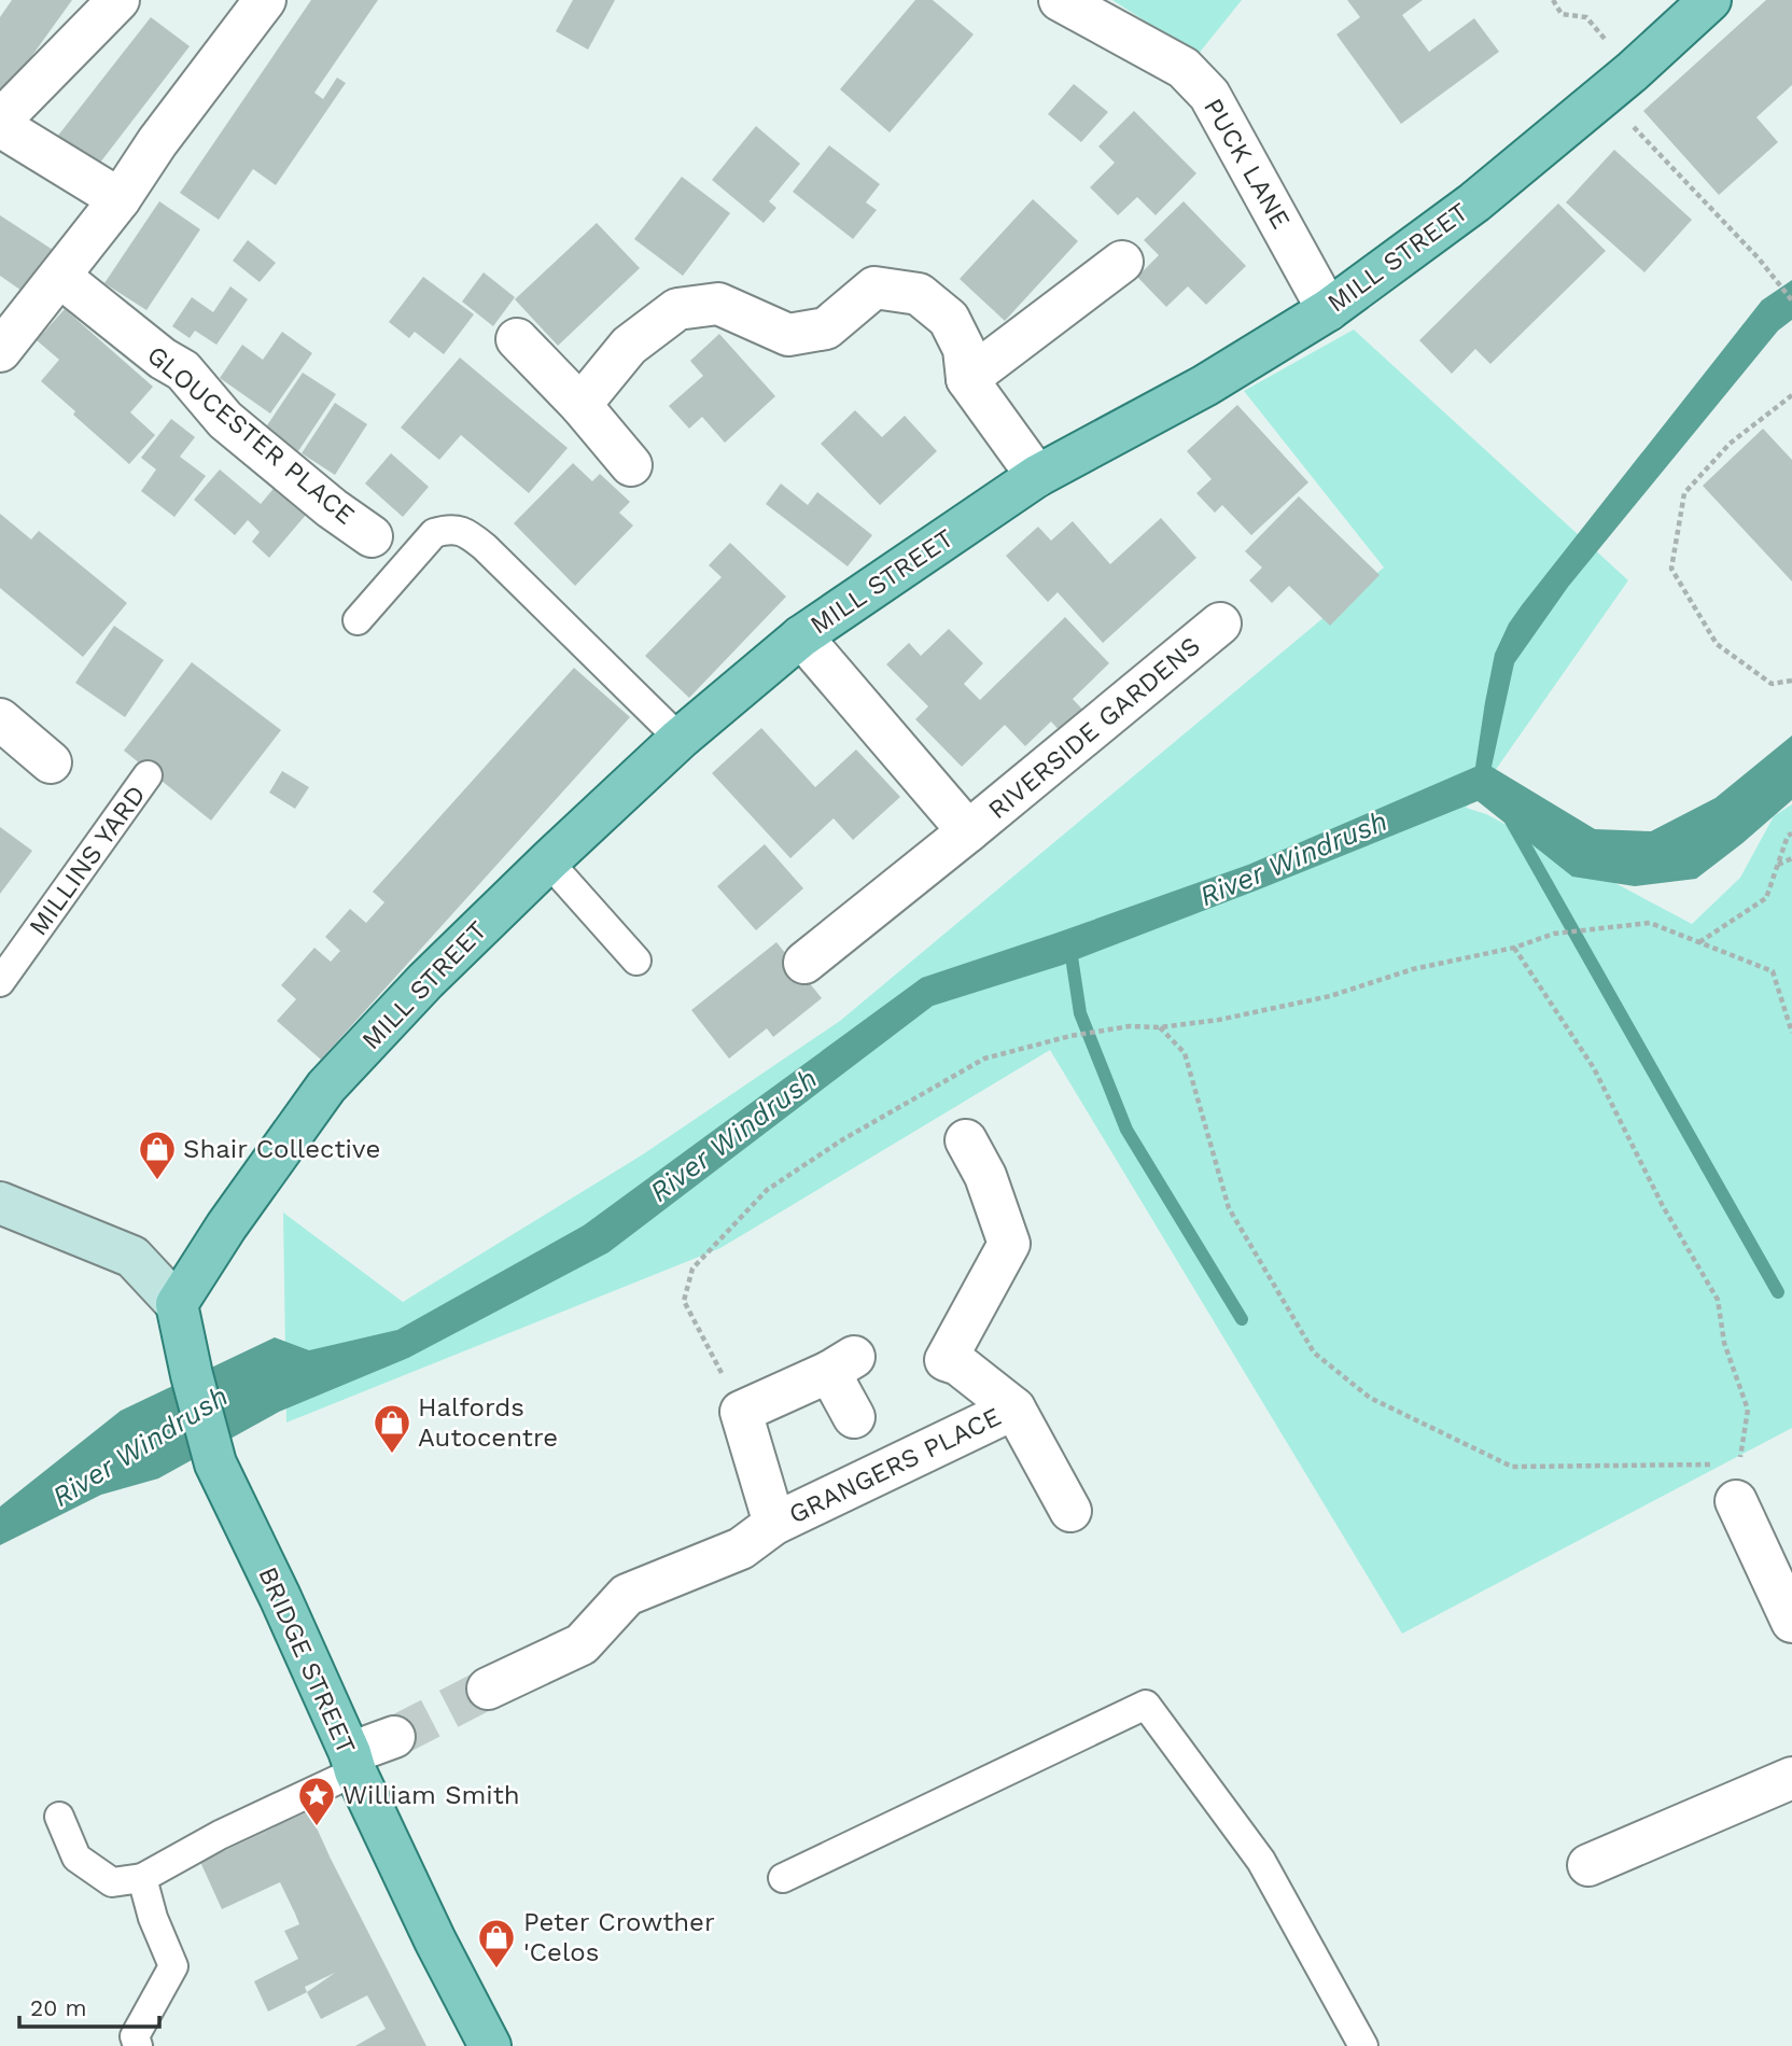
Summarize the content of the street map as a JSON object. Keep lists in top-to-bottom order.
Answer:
{
  "streets": {
    "main road": ["MILL STREET", "BRIDGE STREET"],
    "street": [
      "PUCK LANE",
      "GLOUCESTER PLACE",
      "RIVERSIDE GARDENS",
      "GRANGERS PLACE"
    ],
    "lane": ["MILLINS YARD"]
  },
  "crossings": [
    ["PUCK LANE", "MILL STREET"],
    ["MILL STREET", "RIVERSIDE GARDENS"],
    ["MILL STREET", "BRIDGE STREET"]
  ],
  "water": ["River Windrush"],
  "places": {
    "shop": ["Shair Collective", "Halfords Autocentre", "Peter Crowther 'Celos"],
    "place": ["William Smith"]
  },
  "scale_bar": "20 m"
}
